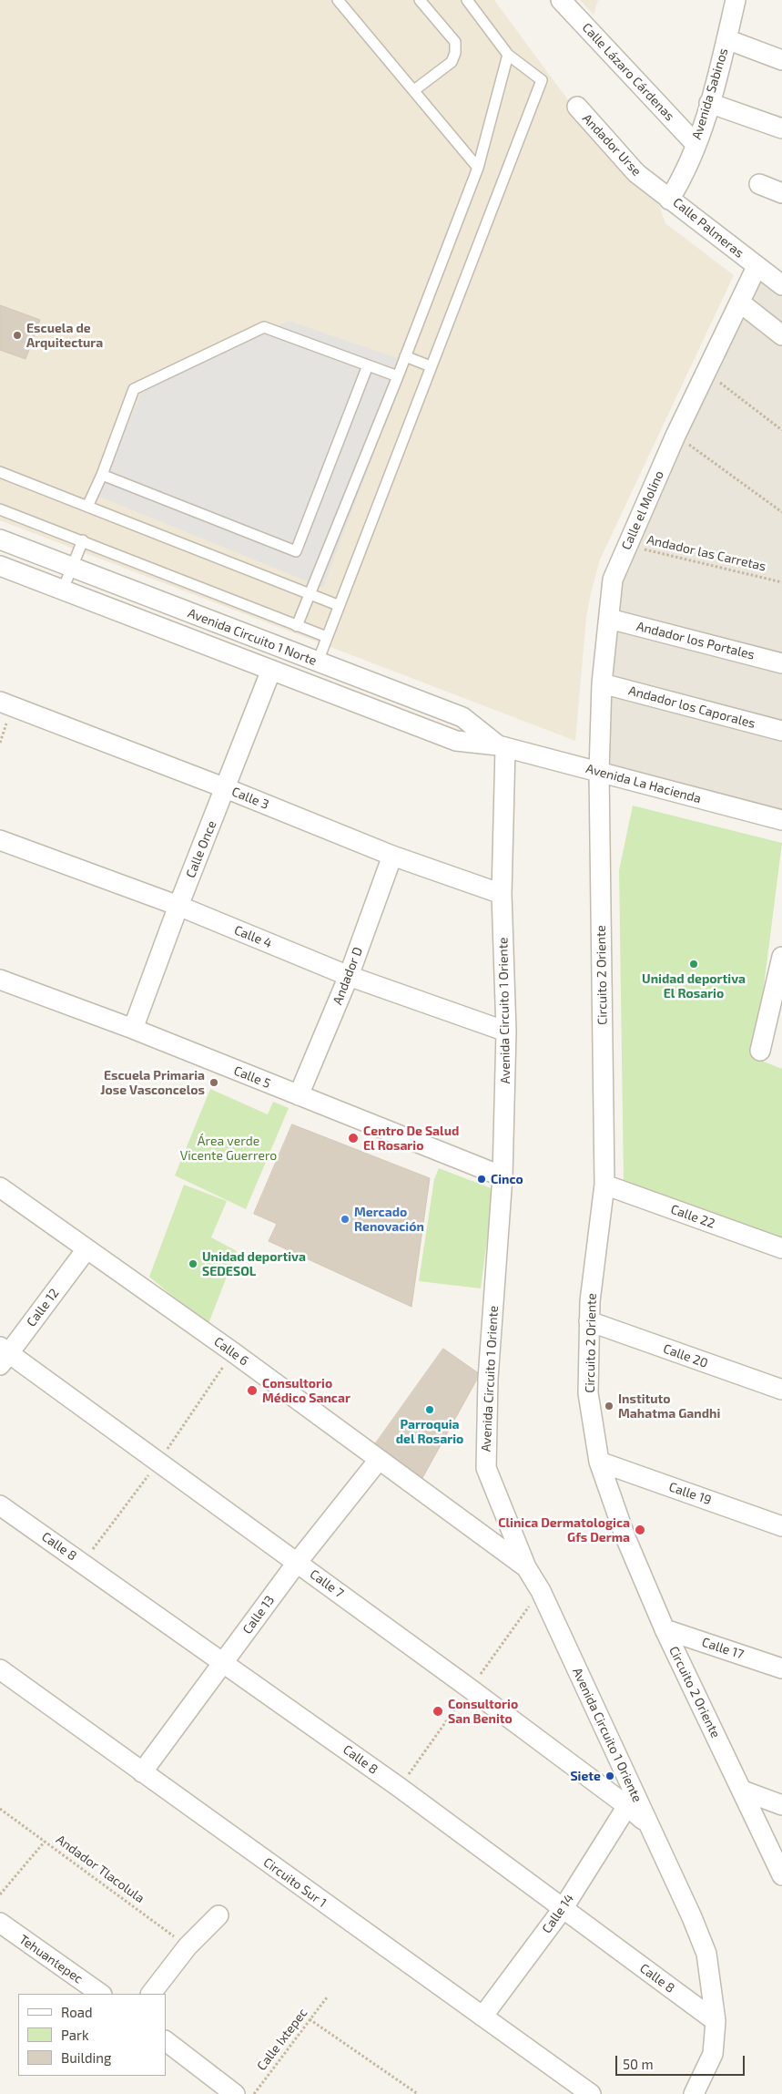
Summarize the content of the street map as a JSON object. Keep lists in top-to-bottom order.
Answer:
{
  "streets": {
    "street": [
      "Calle Lázaro Cárdenas",
      "Avenida Sabinos",
      "Andador Urse",
      "Calle Palmeras",
      "Calle el Molino",
      "Avenida Circuito 1 Norte",
      "Andador los Portales",
      "Andador los Caporales",
      "Avenida La Hacienda",
      "Calle 3",
      "Calle Once",
      "Calle 4",
      "Circuito 2 Oriente",
      "Andador D",
      "Avenida Circuito 1 Oriente",
      "Calle 5",
      "Calle 22",
      "Calle 12",
      "Calle 6",
      "Calle 20",
      "Calle 19",
      "Calle 8",
      "Calle 7",
      "Calle 13",
      "Calle 17",
      "Circuito Sur 1",
      "Calle 14",
      "Tehuantepec"
    ],
    "path": ["Andador las Carretas", "Andador Tlacolula", "Calle Ixtepec"]
  },
  "crossings": [
    ["Calle Lázaro Cárdenas", "Avenida Sabinos"],
    ["Avenida Sabinos", "Andador Urse"],
    ["Avenida Sabinos", "Calle Palmeras"],
    ["Andador Urse", "Calle Palmeras"],
    ["Calle Palmeras", "Calle el Molino"],
    ["Calle el Molino", "Andador las Carretas"],
    ["Calle el Molino", "Andador los Portales"],
    ["Calle el Molino", "Andador los Caporales"],
    ["Calle el Molino", "Avenida La Hacienda"],
    ["Calle el Molino", "Circuito 2 Oriente"],
    ["Avenida Circuito 1 Norte", "Avenida La Hacienda"],
    ["Avenida Circuito 1 Norte", "Calle Once"],
    ["Avenida Circuito 1 Norte", "Avenida Circuito 1 Oriente"],
    ["Avenida La Hacienda", "Circuito 2 Oriente"],
    ["Avenida La Hacienda", "Avenida Circuito 1 Oriente"],
    ["Calle 3", "Calle Once"],
    ["Calle 3", "Andador D"],
    ["Calle 3", "Avenida Circuito 1 Oriente"],
    ["Calle Once", "Calle 4"],
    ["Calle Once", "Calle 5"],
    ["Calle 4", "Andador D"],
    ["Calle 4", "Avenida Circuito 1 Oriente"],
    ["Circuito 2 Oriente", "Calle 22"],
    ["Circuito 2 Oriente", "Calle 20"],
    ["Circuito 2 Oriente", "Calle 19"],
    ["Circuito 2 Oriente", "Calle 17"],
    ["Andador D", "Calle 5"],
    ["Avenida Circuito 1 Oriente", "Calle 5"],
    ["Avenida Circuito 1 Oriente", "Calle 6"],
    ["Avenida Circuito 1 Oriente", "Calle 8"],
    ["Avenida Circuito 1 Oriente", "Calle 7"],
    ["Calle 12", "Calle 6"],
    ["Calle 12", "Calle 7"],
    ["Calle 6", "Calle 13"],
    ["Calle 8", "Calle 13"],
    ["Calle 8", "Calle 14"],
    ["Calle 7", "Calle 13"],
    ["Calle 7", "Calle 14"],
    ["Calle 13", "Circuito Sur 1"],
    ["Circuito Sur 1", "Calle 14"]
  ],
  "parks": ["Área verde Vicente Guerrero"],
  "places": [
    "Escuela de Arquitectura",
    "Unidad deportiva El Rosario",
    "Escuela Primaria Jose Vasconcelos",
    "Centro De Salud El Rosario",
    "Cinco",
    "Mercado Renovación",
    "Unidad deportiva SEDESOL",
    "Consultorio Médico Sancar",
    "Instituto Mahatma Gandhi",
    "Parroquia del Rosario",
    "Clinica Dermatologica Gfs Derma",
    "Consultorio San Benito",
    "Siete"
  ],
  "legend": ["Road", "Park", "Building"],
  "scale_bar": "50 m"
}
